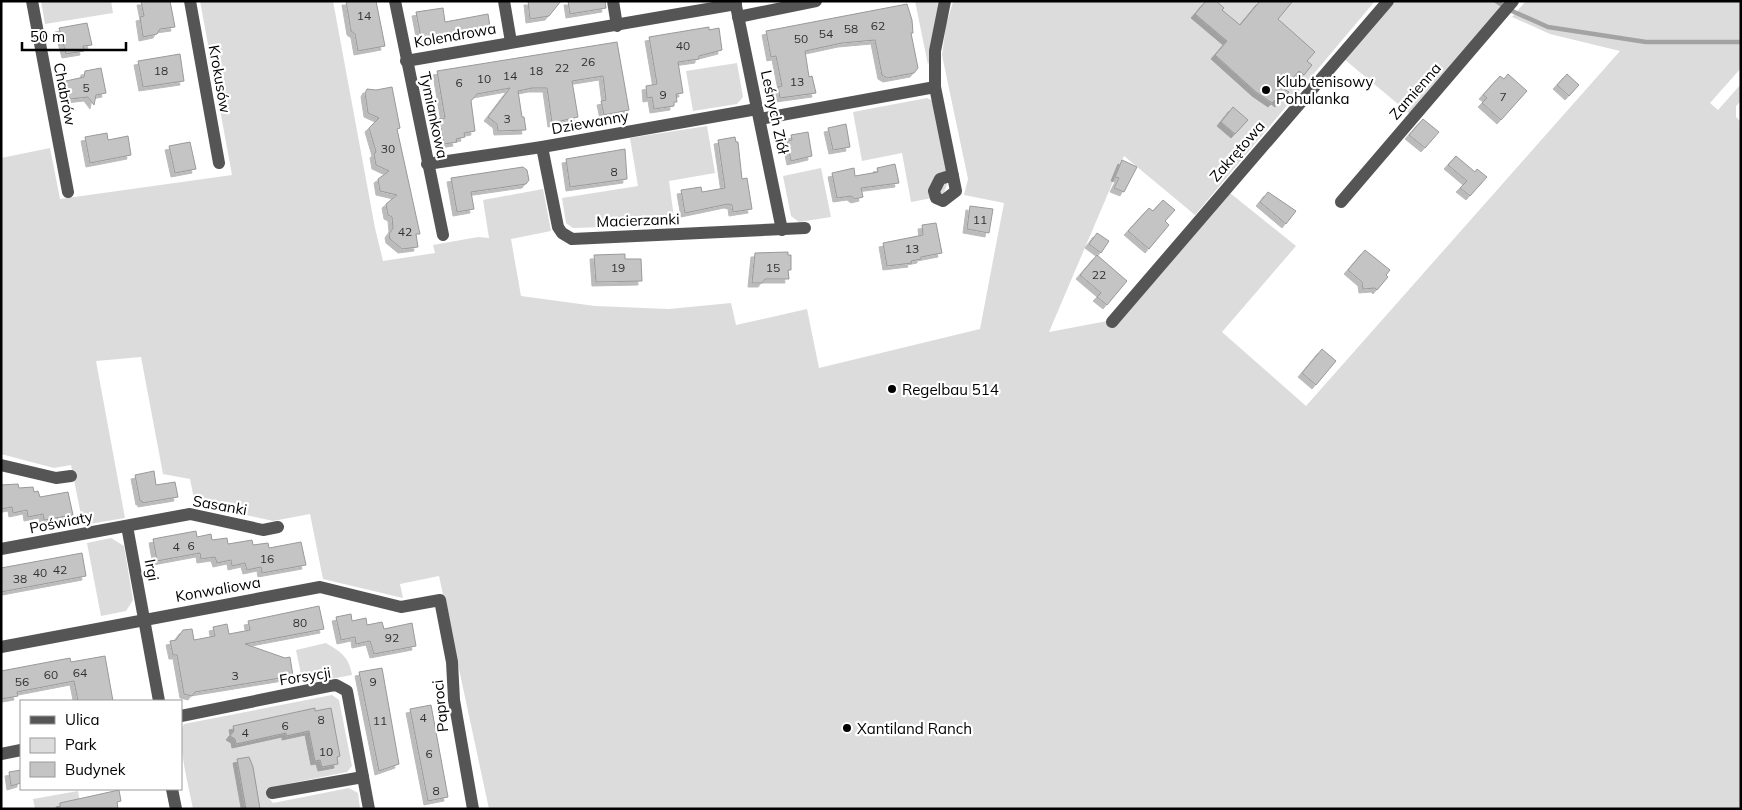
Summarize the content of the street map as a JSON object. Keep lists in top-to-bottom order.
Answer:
{
  "streets": {
    "street": [
      "Kolendrowa",
      "Krokusów",
      "Zamienna",
      "Chabrów",
      "Leśnych Ziół",
      "Tymiankowa",
      "Dziewanny",
      "Zakrętowa",
      "Macierzanki",
      "Sasanki",
      "Poświaty",
      "Irgi",
      "Konwaliowa",
      "Forsycji",
      "Paproci"
    ]
  },
  "crossings": [
    ["Kolendrowa", "Leśnych Ziół"],
    ["Kolendrowa", "Tymiankowa"],
    ["Leśnych Ziół", "Dziewanny"],
    ["Leśnych Ziół", "Macierzanki"],
    ["Tymiankowa", "Dziewanny"],
    ["Dziewanny", "Macierzanki"],
    ["Sasanki", "Poświaty"],
    ["Sasanki", "Irgi"],
    ["Poświaty", "Irgi"],
    ["Irgi", "Konwaliowa"],
    ["Konwaliowa", "Paproci"]
  ],
  "places": ["Klub tenisowy Pohulanka", "Regelbau 514", "Xantiland Ranch"],
  "house_numbers": [
    "14",
    "62",
    "58",
    "54",
    "50",
    "40",
    "26",
    "22",
    "18",
    "18",
    "14",
    "10",
    "13",
    "6",
    "5",
    "9",
    "7",
    "3",
    "30",
    "8",
    "11",
    "42",
    "13",
    "19",
    "15",
    "22",
    "6",
    "4",
    "16",
    "42",
    "40",
    "38",
    "80",
    "92",
    "64",
    "60",
    "3",
    "56",
    "9",
    "4",
    "8",
    "11",
    "6",
    "4",
    "10",
    "6",
    "8"
  ],
  "legend": ["Ulica", "Park", "Budynek"],
  "scale_bar": "50 m"
}
